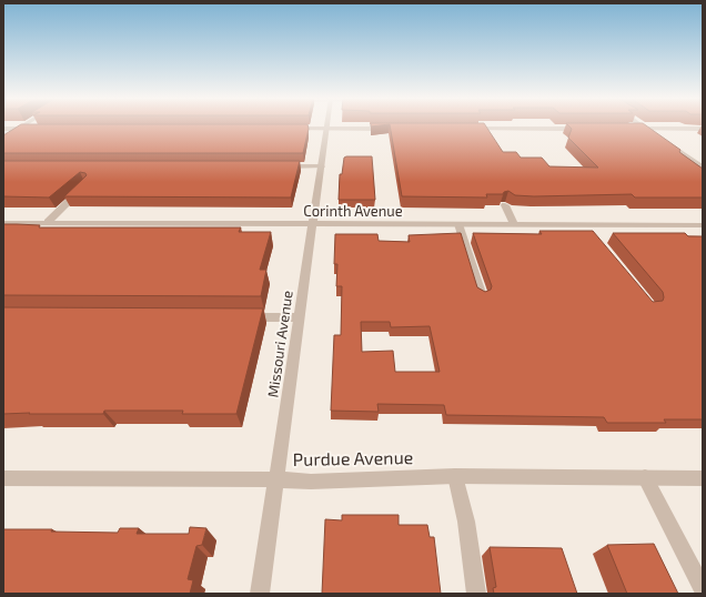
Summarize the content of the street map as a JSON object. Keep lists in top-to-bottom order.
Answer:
{
  "streets": {
    "street": ["Corinth Avenue", "Missouri Avenue", "Purdue Avenue"]
  },
  "crossings": [
    ["Corinth Avenue", "Missouri Avenue"],
    ["Missouri Avenue", "Purdue Avenue"]
  ]
}
